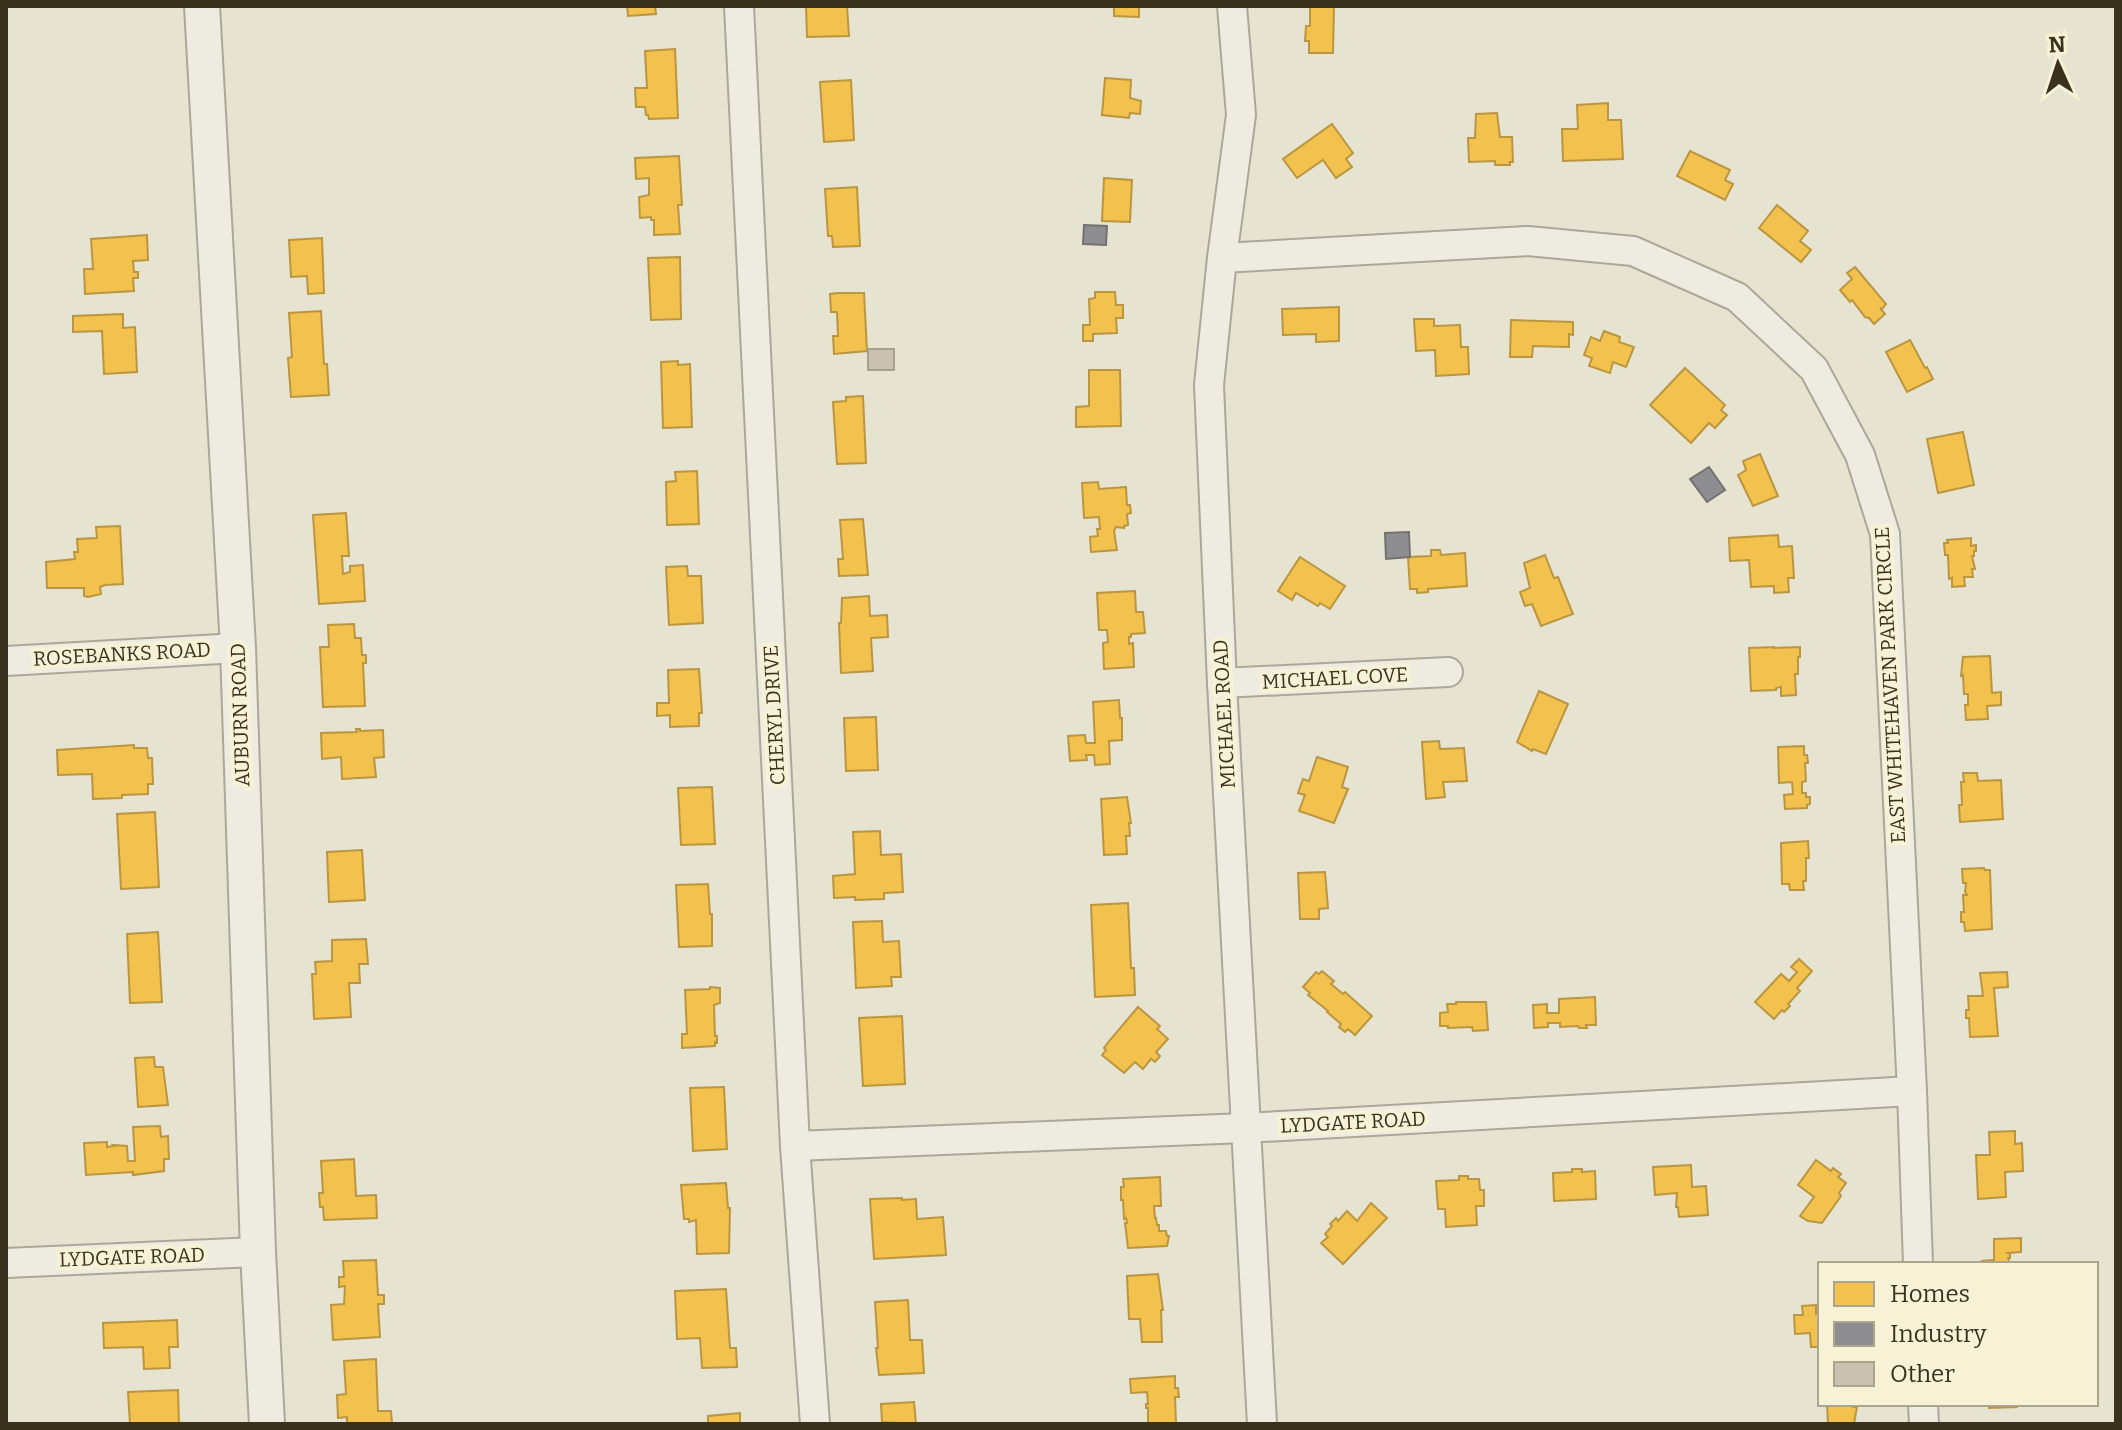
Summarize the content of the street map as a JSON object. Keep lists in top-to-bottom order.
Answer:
{
  "streets": {
    "street": [
      "ROSEBANKS ROAD",
      "MICHAEL COVE",
      "EAST WHITEHAVEN PARK CIRCLE",
      "MICHAEL ROAD",
      "AUBURN ROAD",
      "CHERYL DRIVE",
      "LYDGATE ROAD"
    ]
  },
  "crossings": [
    ["ROSEBANKS ROAD", "AUBURN ROAD"],
    ["MICHAEL COVE", "MICHAEL ROAD"],
    ["EAST WHITEHAVEN PARK CIRCLE", "MICHAEL ROAD"],
    ["EAST WHITEHAVEN PARK CIRCLE", "LYDGATE ROAD"],
    ["MICHAEL ROAD", "LYDGATE ROAD"],
    ["AUBURN ROAD", "LYDGATE ROAD"],
    ["CHERYL DRIVE", "LYDGATE ROAD"]
  ],
  "legend": ["Homes", "Industry", "Other"],
  "north": "top"
}
